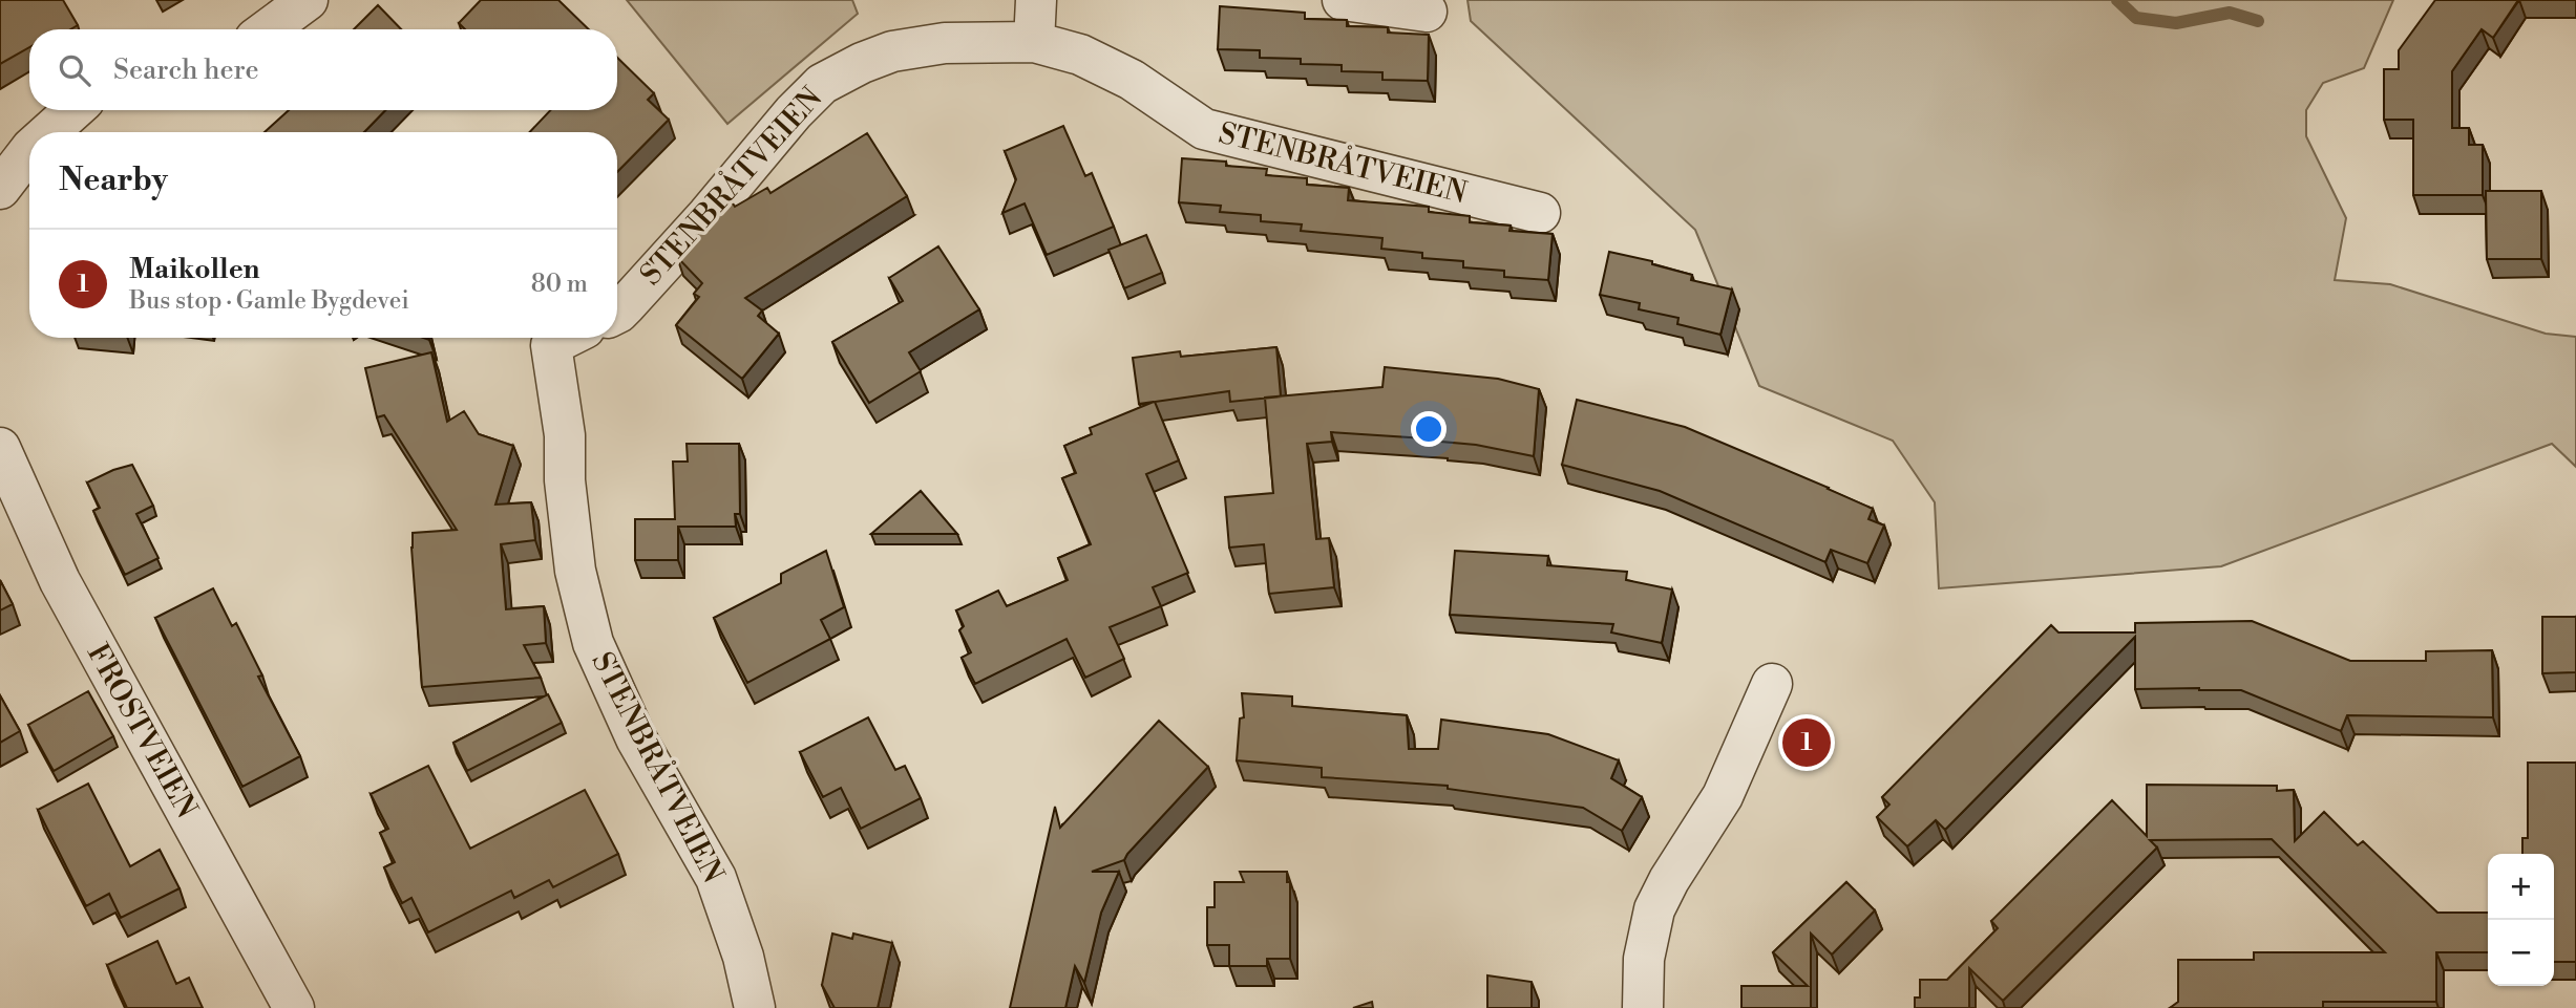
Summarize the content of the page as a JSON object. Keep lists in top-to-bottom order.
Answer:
{
  "streets": {
    "street": ["STENBRÅTVEIEN", "FROSTVEIEN"]
  },
  "page": {
    "search": "Search here",
    "heading": "Nearby",
    "list": [
      {
        "mark": "1",
        "name": "Maikollen",
        "note": "Bus stop · Gamle Bygdevei",
        "value": "80 m"
      }
    ],
    "pins": "1",
    "map_buttons": ["+", "−"]
  }
}
